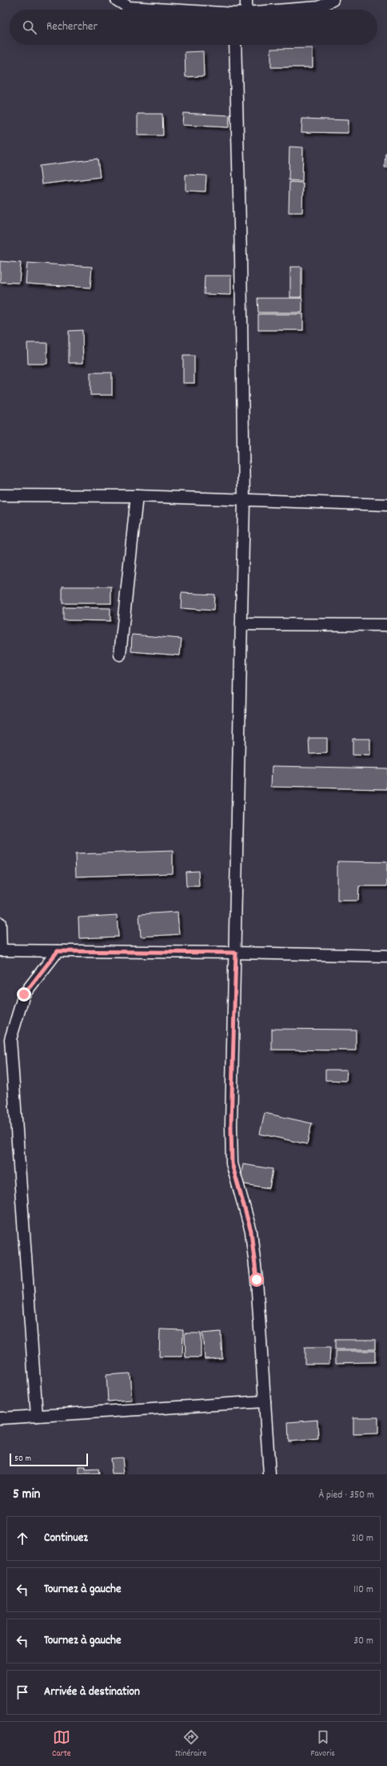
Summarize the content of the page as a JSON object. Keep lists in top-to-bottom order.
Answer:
{
  "scale_bar": "50 m",
  "page": {
    "search": "Rechercher",
    "scale": "50 m",
    "heading": ["5 min", "À pied · 350 m"],
    "list": [
      ["Continuez", "210 m"],
      ["Tournez à gauche", "110 m"],
      ["Tournez à gauche", "30 m"],
      "Arrivée à destination"
    ],
    "nav": ["Carte", "Itinéraire", "Favoris"]
  }
}
